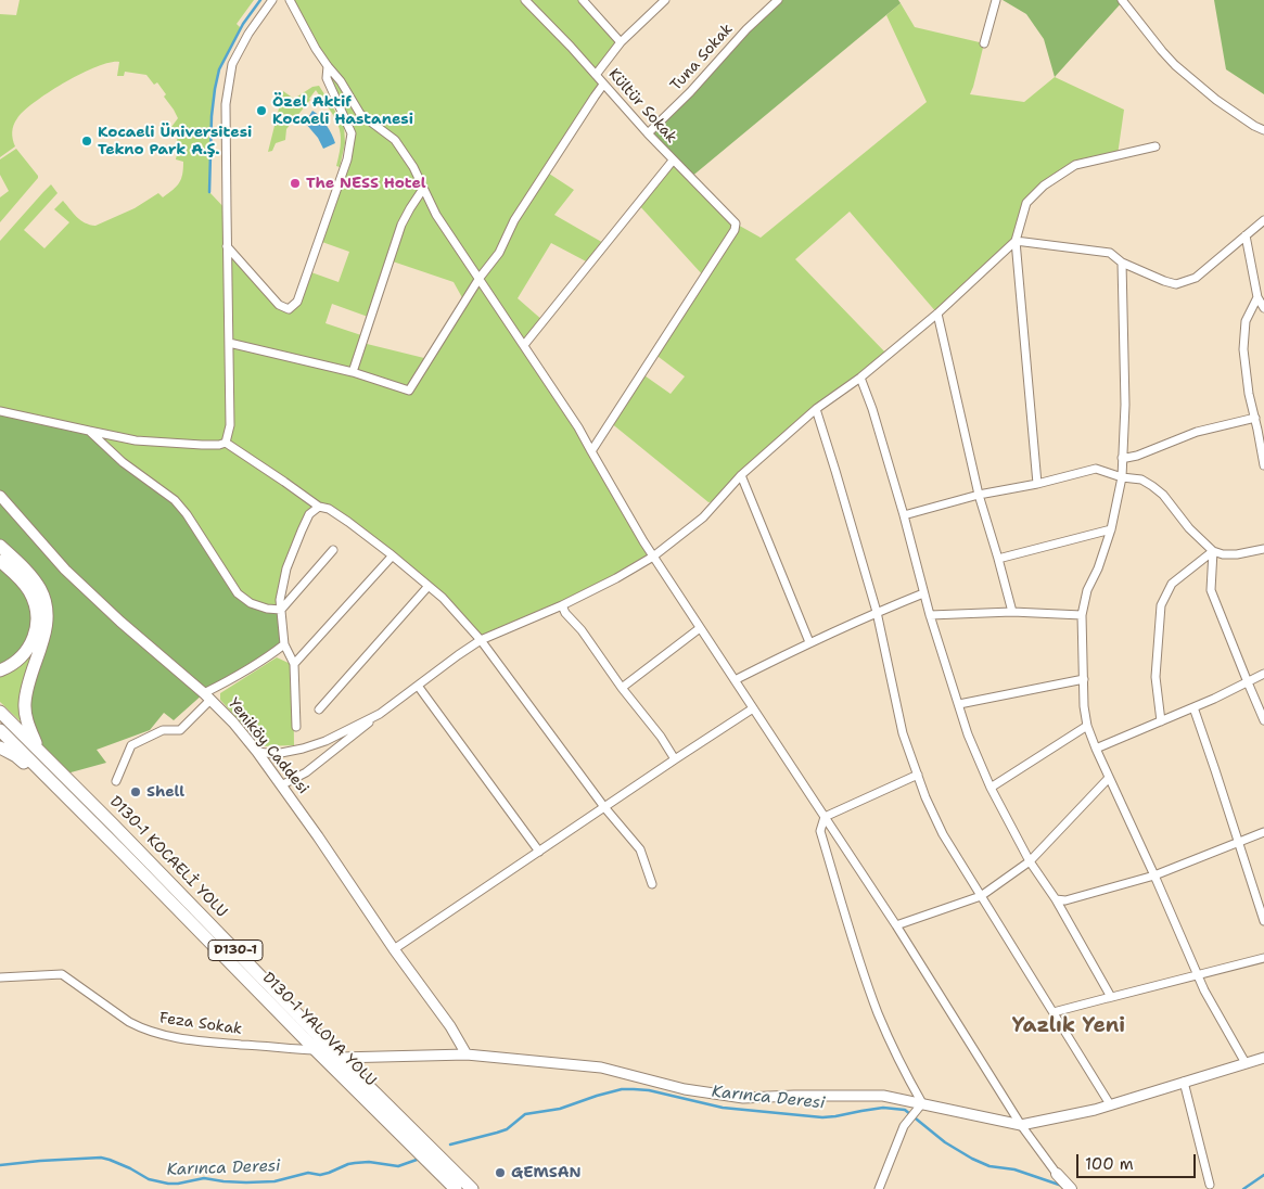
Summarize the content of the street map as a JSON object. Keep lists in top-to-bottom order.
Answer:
{
  "streets": {
    "highway": ["D130-1 KOCAELİ YOLU", "D130-1", "D130-1 YALOVA YOLU"],
    "street": [
      "Tuna Sokak",
      "Kültür Sokak",
      "Yeniköy Caddesi",
      "Feza Sokak"
    ]
  },
  "crossings": [
    ["Tuna Sokak", "Kültür Sokak"],
    ["Feza Sokak", "D130-1 YALOVA YOLU"]
  ],
  "districts": ["Yazlık Yeni"],
  "water": ["Karınca Deresi"],
  "places": [
    "Özel Aktif Kocaeli Hastanesi",
    "Kocaeli Üniversitesi Tekno Park A.Ş.",
    "The NESS Hotel",
    "Shell",
    "GEMSAN"
  ],
  "scale_bar": "100 m"
}
